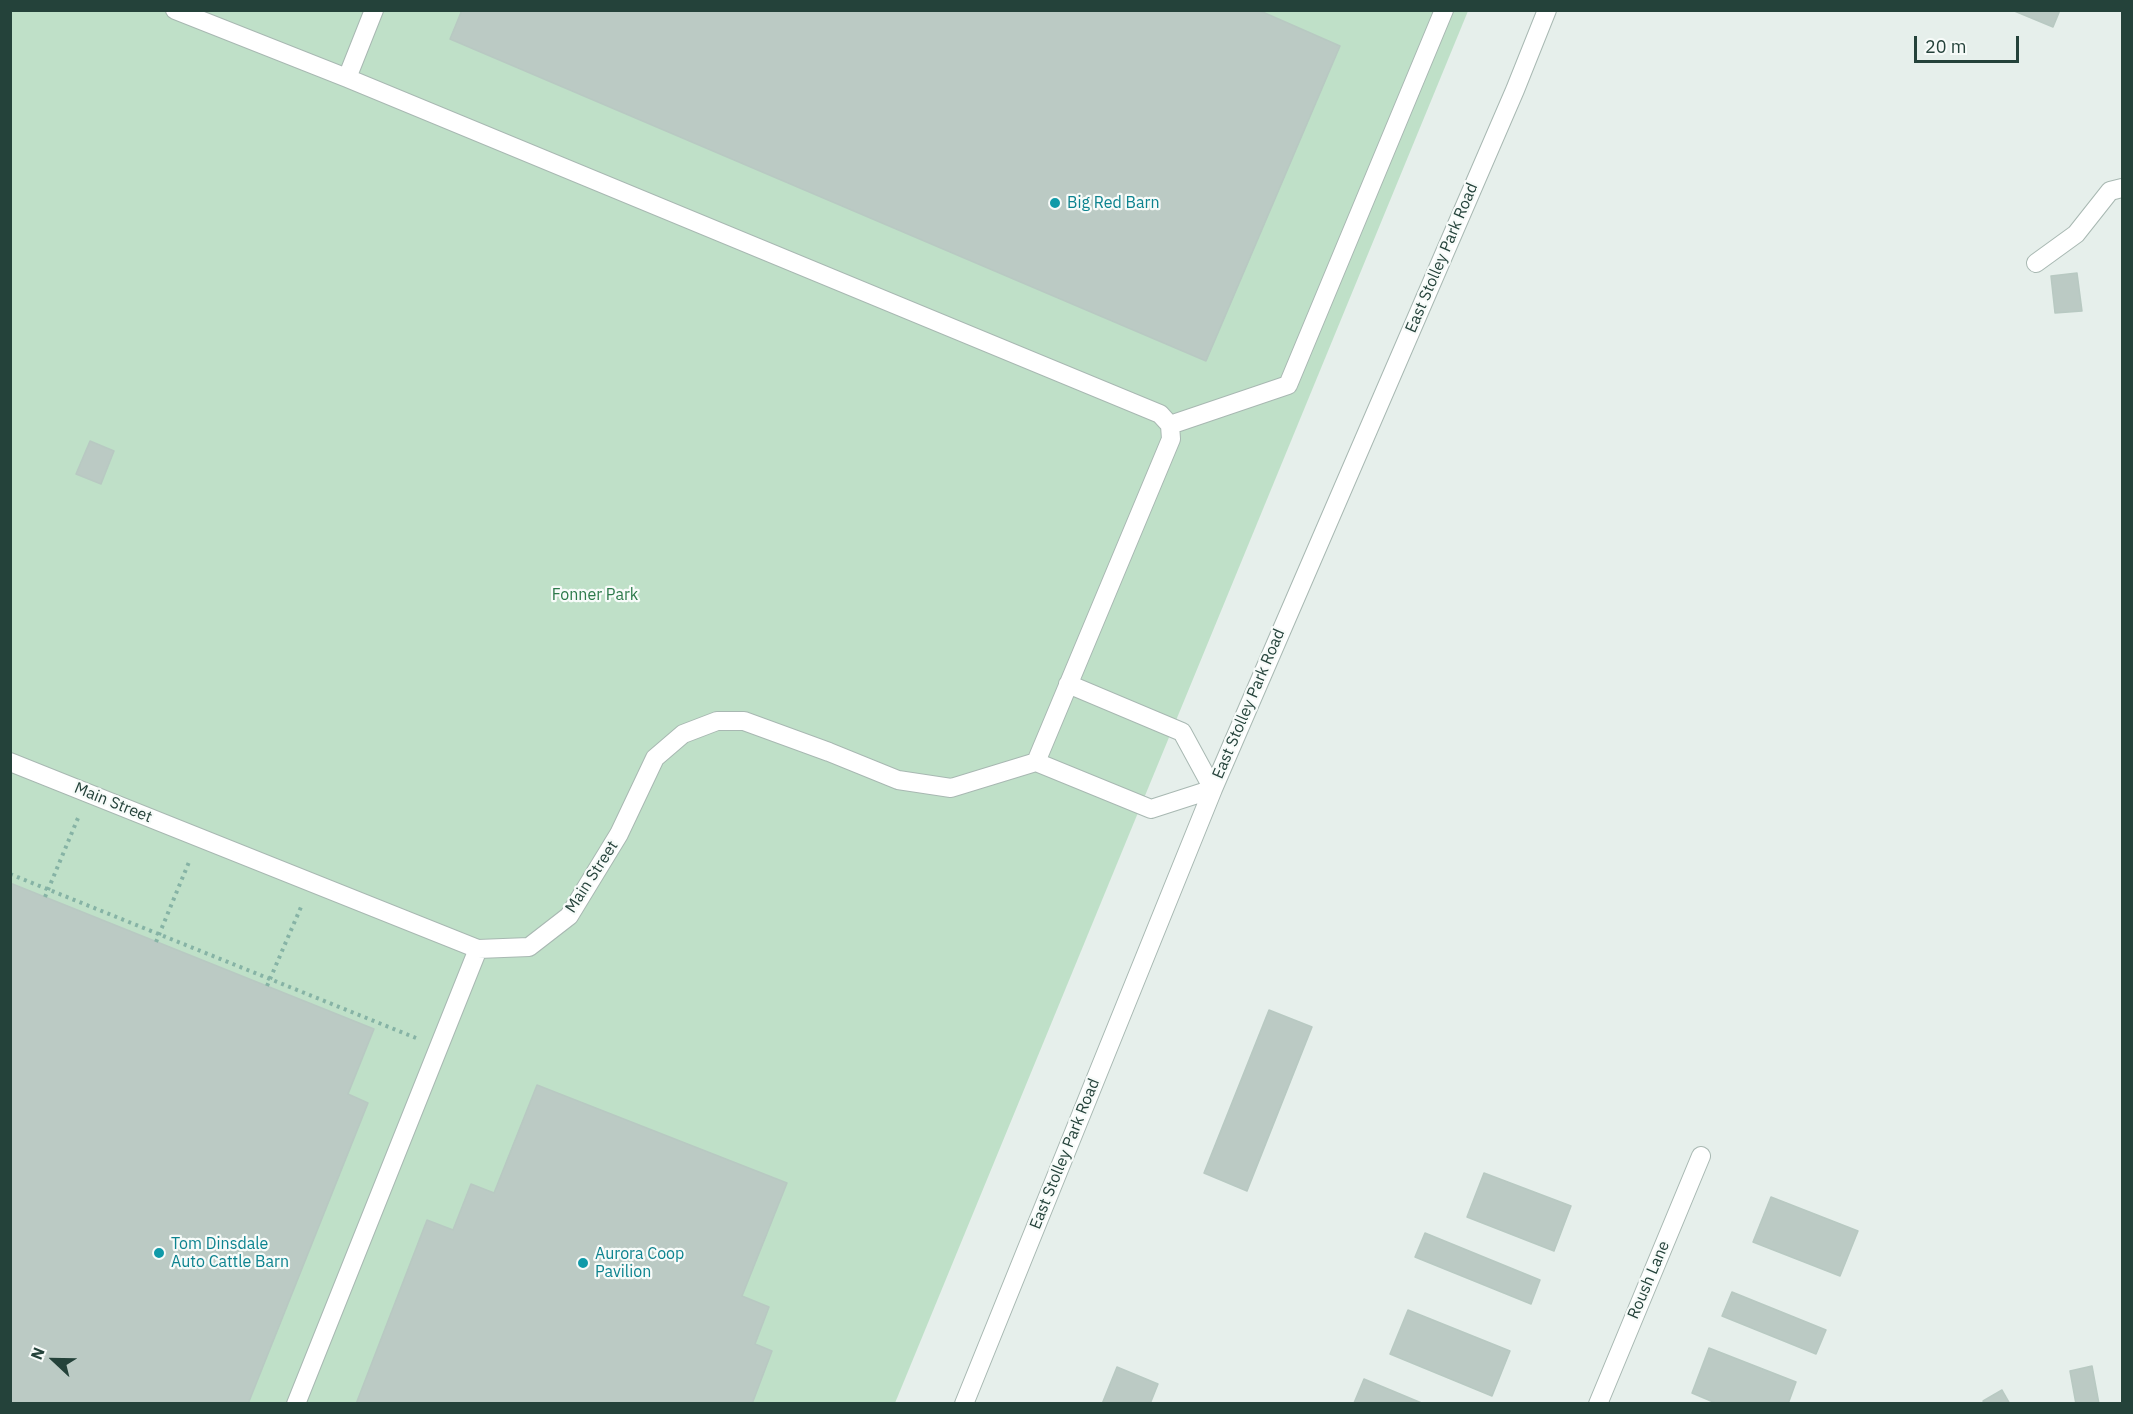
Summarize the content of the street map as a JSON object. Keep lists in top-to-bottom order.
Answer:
{
  "streets": {
    "street": ["East Stolley Park Road", "Main Street", "Roush Lane"]
  },
  "parks": ["Fonner Park"],
  "places": ["Big Red Barn", "Tom Dinsdale Auto Cattle Barn", "Aurora Coop Pavilion"],
  "scale_bar": "20 m",
  "north": "left"
}
